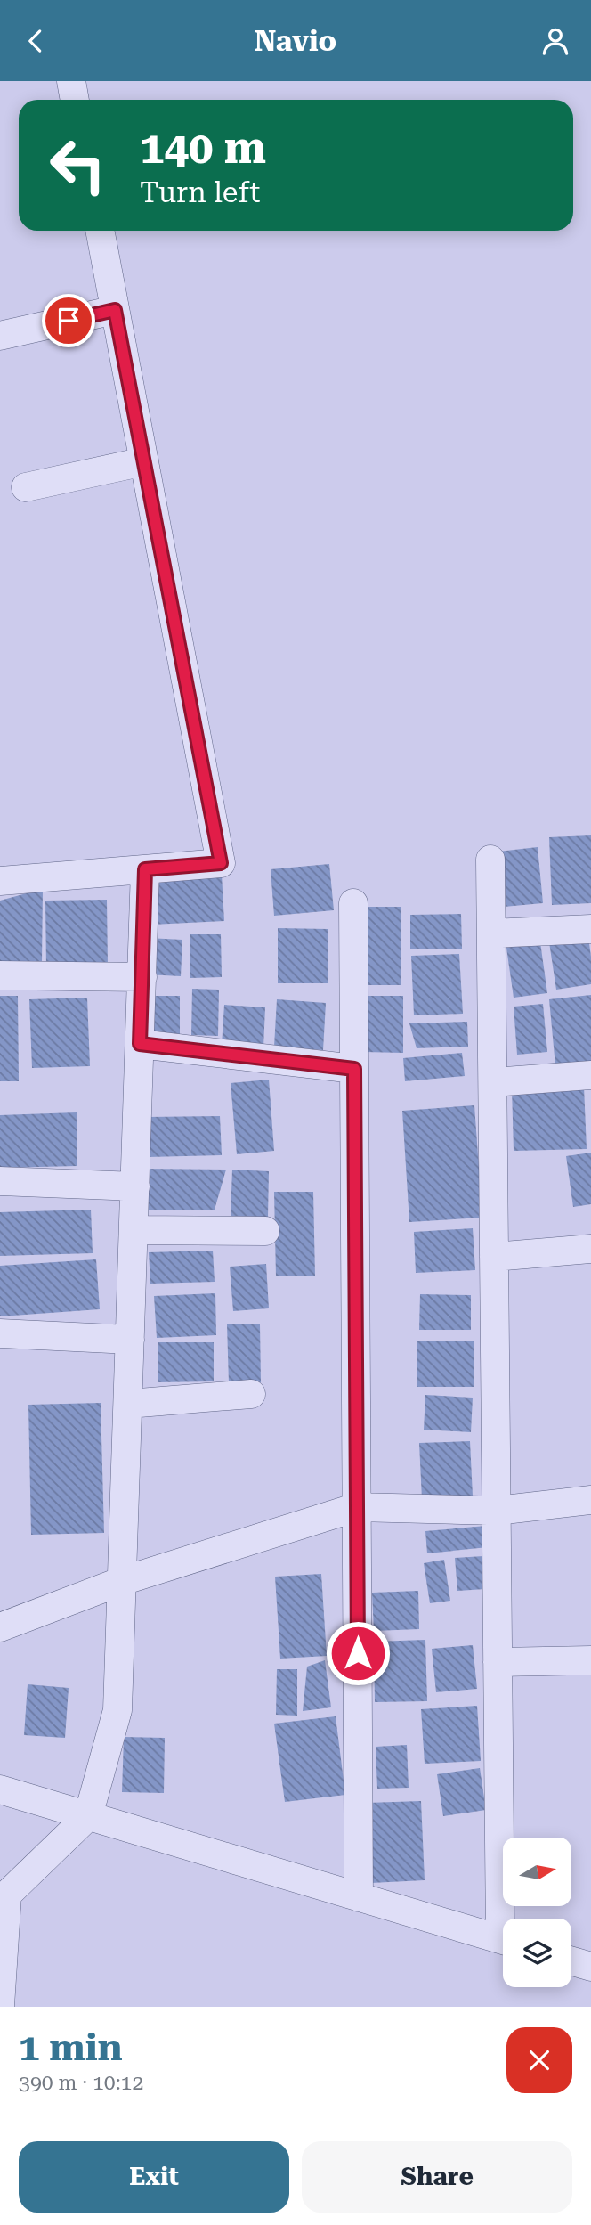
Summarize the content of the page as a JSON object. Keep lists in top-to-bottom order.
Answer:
{
  "north": "right",
  "page": {
    "header": "Navio",
    "turn": ["140 m", "Turn left"],
    "heading": ["1 min", "390 m · 10:12"],
    "buttons": ["Exit", "Share"]
  }
}
